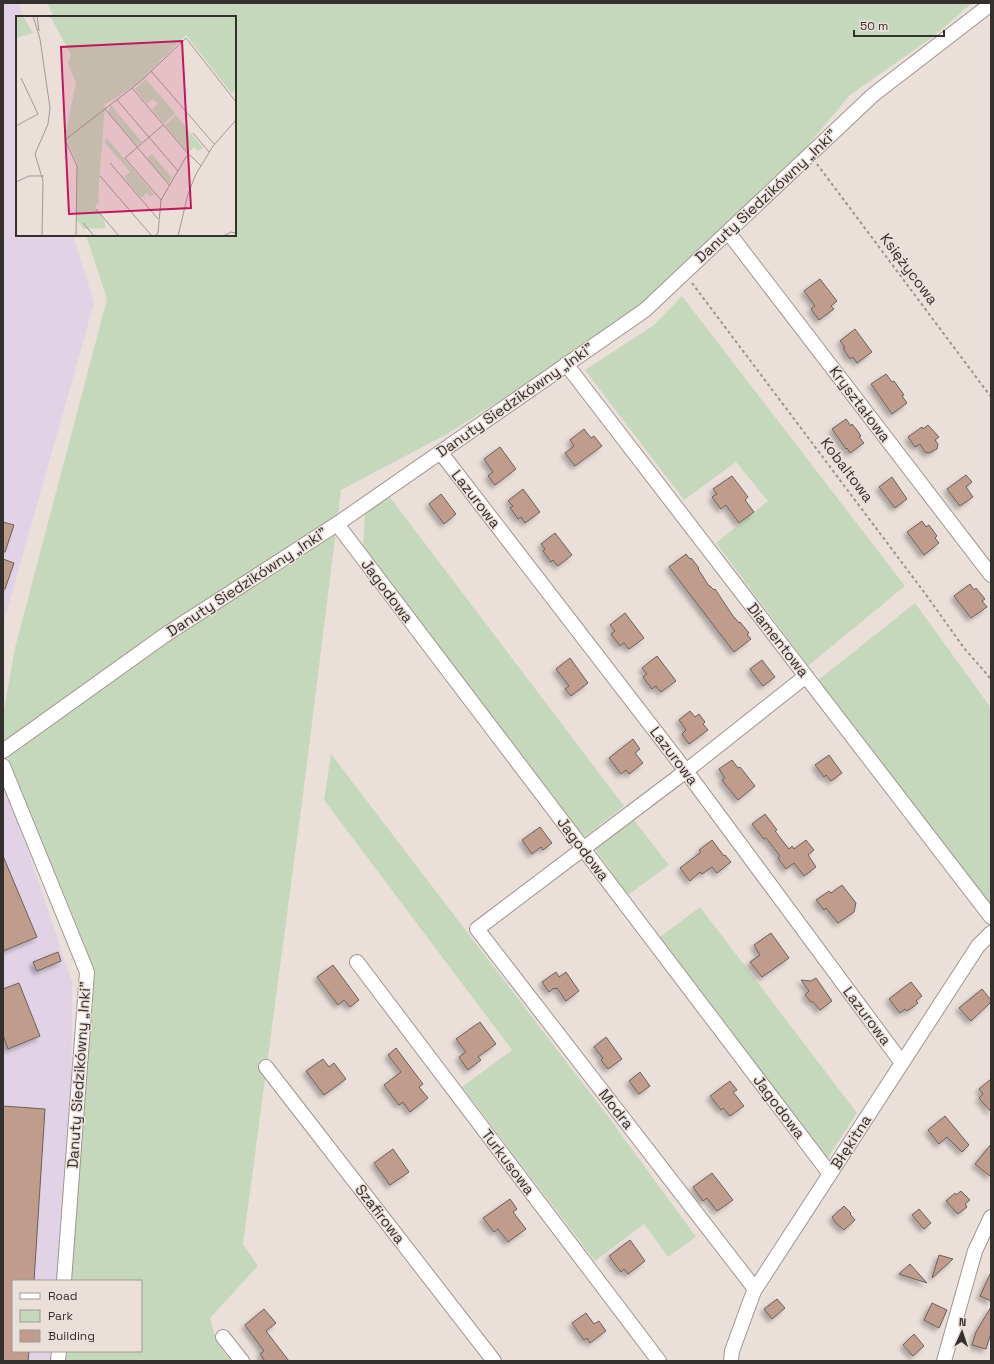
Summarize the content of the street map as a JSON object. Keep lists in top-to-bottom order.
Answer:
{
  "streets": {
    "street": [
      "Danuty Siedzikówny „Inki”",
      "Kryształowa",
      "Lazurowa",
      "Jagodowa",
      "Diamentowa",
      "Modra",
      "Błękitna",
      "Turkusowa",
      "Szafirowa"
    ],
    "path": ["Księżycowa", "Kobaltowa"]
  },
  "crossings": [
    ["Danuty Siedzikówny „Inki”", "Księżycowa"],
    ["Danuty Siedzikówny „Inki”", "Kryształowa"],
    ["Danuty Siedzikówny „Inki”", "Kobaltowa"],
    ["Danuty Siedzikówny „Inki”", "Lazurowa"],
    ["Danuty Siedzikówny „Inki”", "Jagodowa"],
    ["Danuty Siedzikówny „Inki”", "Diamentowa"],
    ["Lazurowa", "Błękitna"],
    ["Jagodowa", "Modra"],
    ["Jagodowa", "Błękitna"],
    ["Modra", "Błękitna"]
  ],
  "legend": ["Road", "Park", "Building"],
  "scale_bar": "50 m",
  "north": "top"
}
